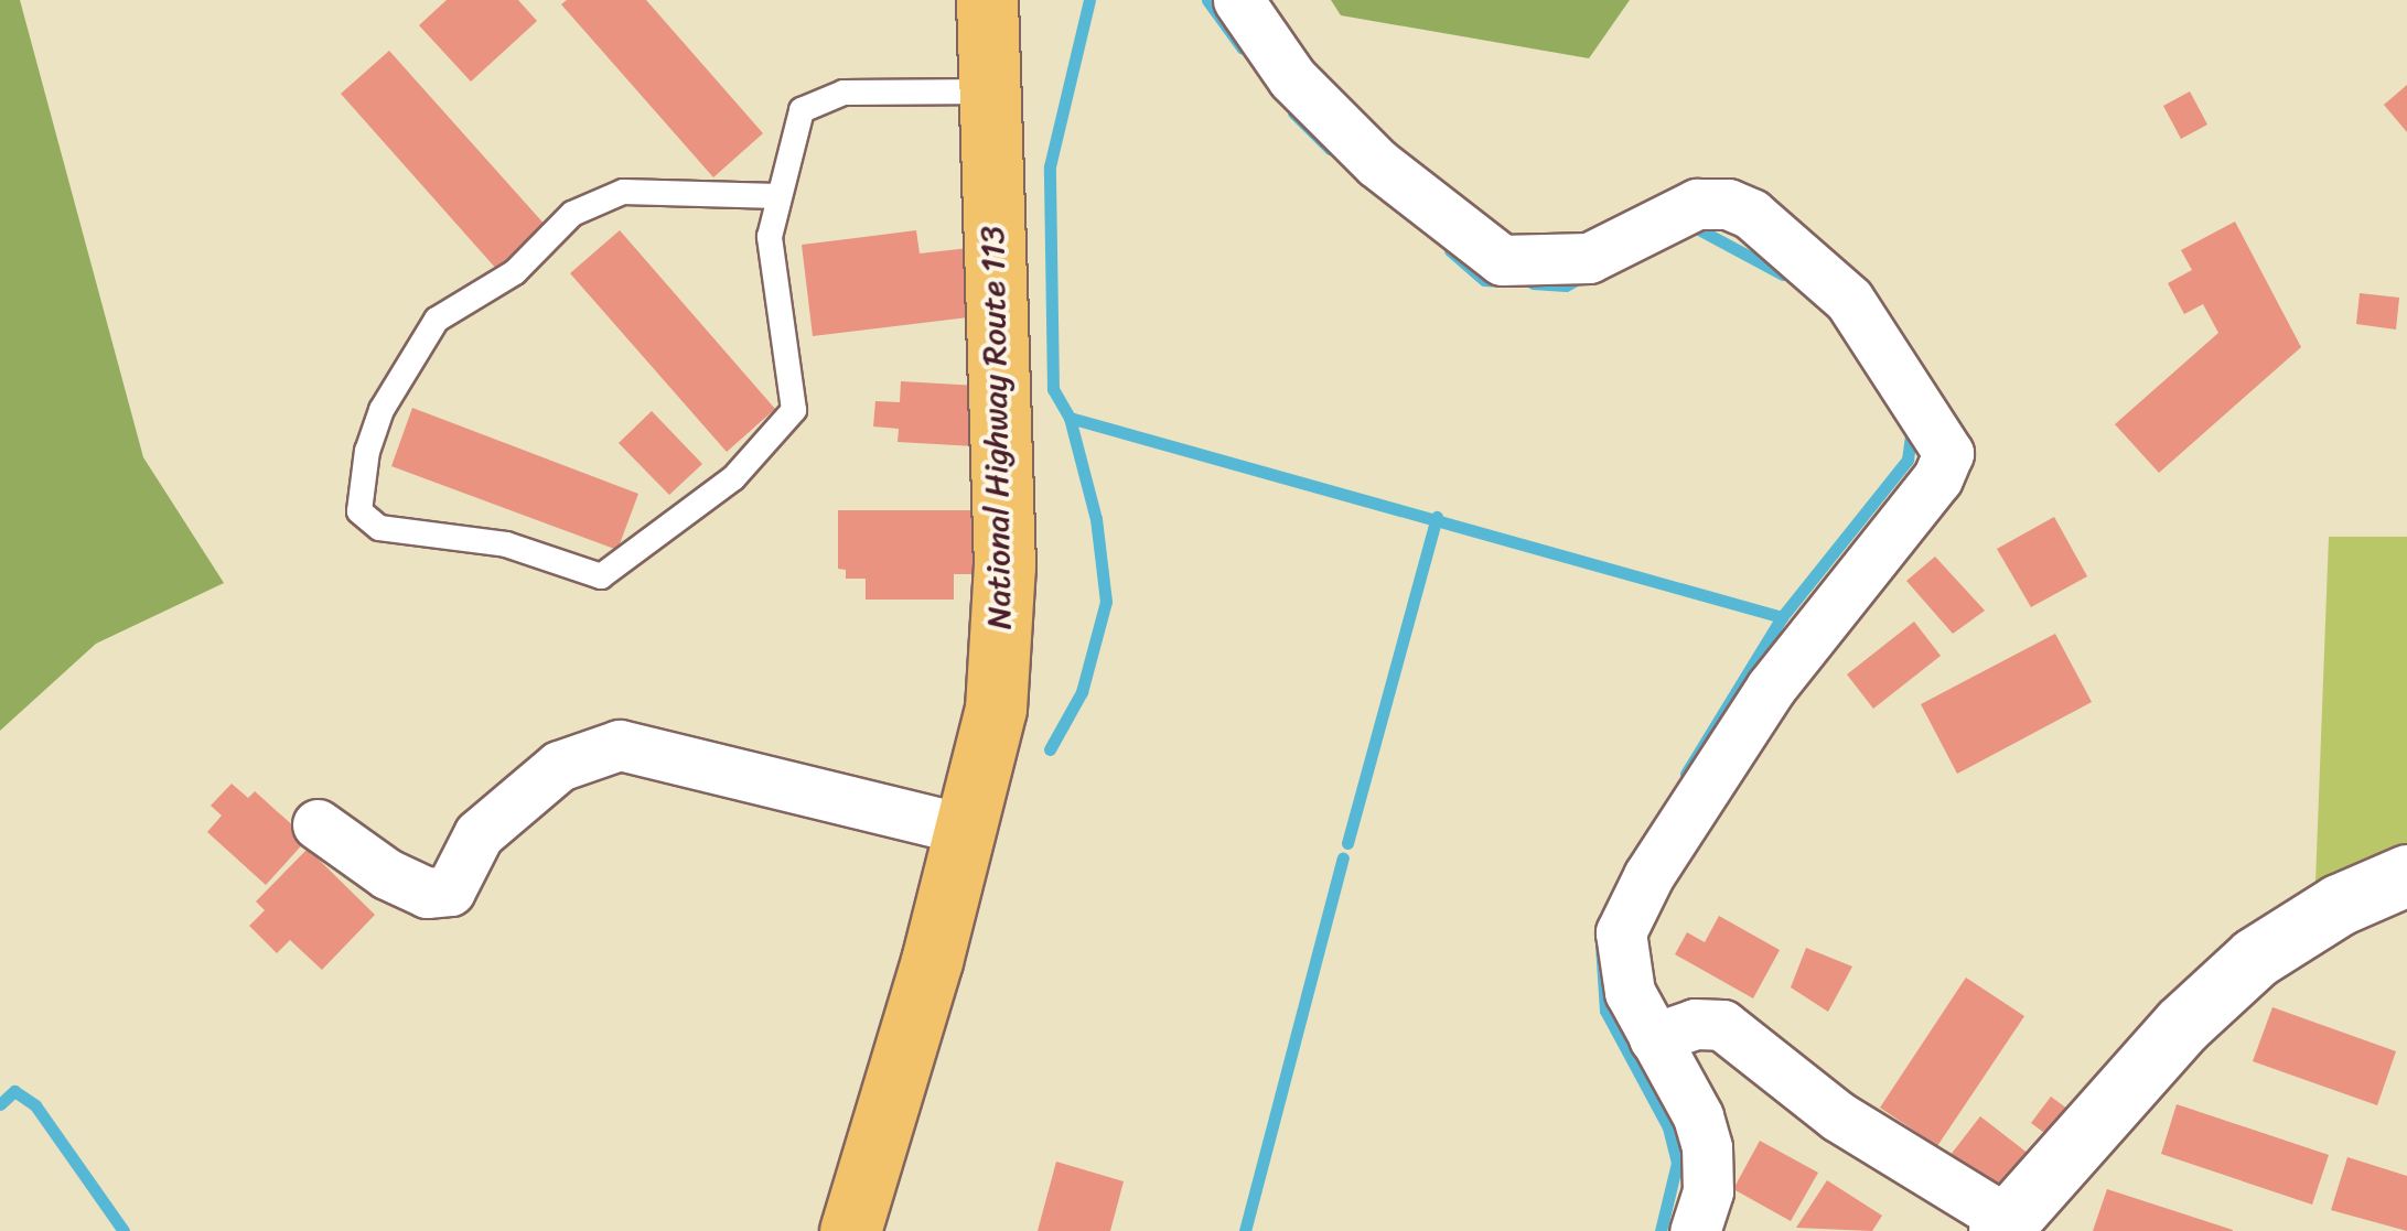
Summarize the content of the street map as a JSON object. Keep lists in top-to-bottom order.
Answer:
{
  "streets": {
    "highway": ["National Highway Route 113"]
  }
}
